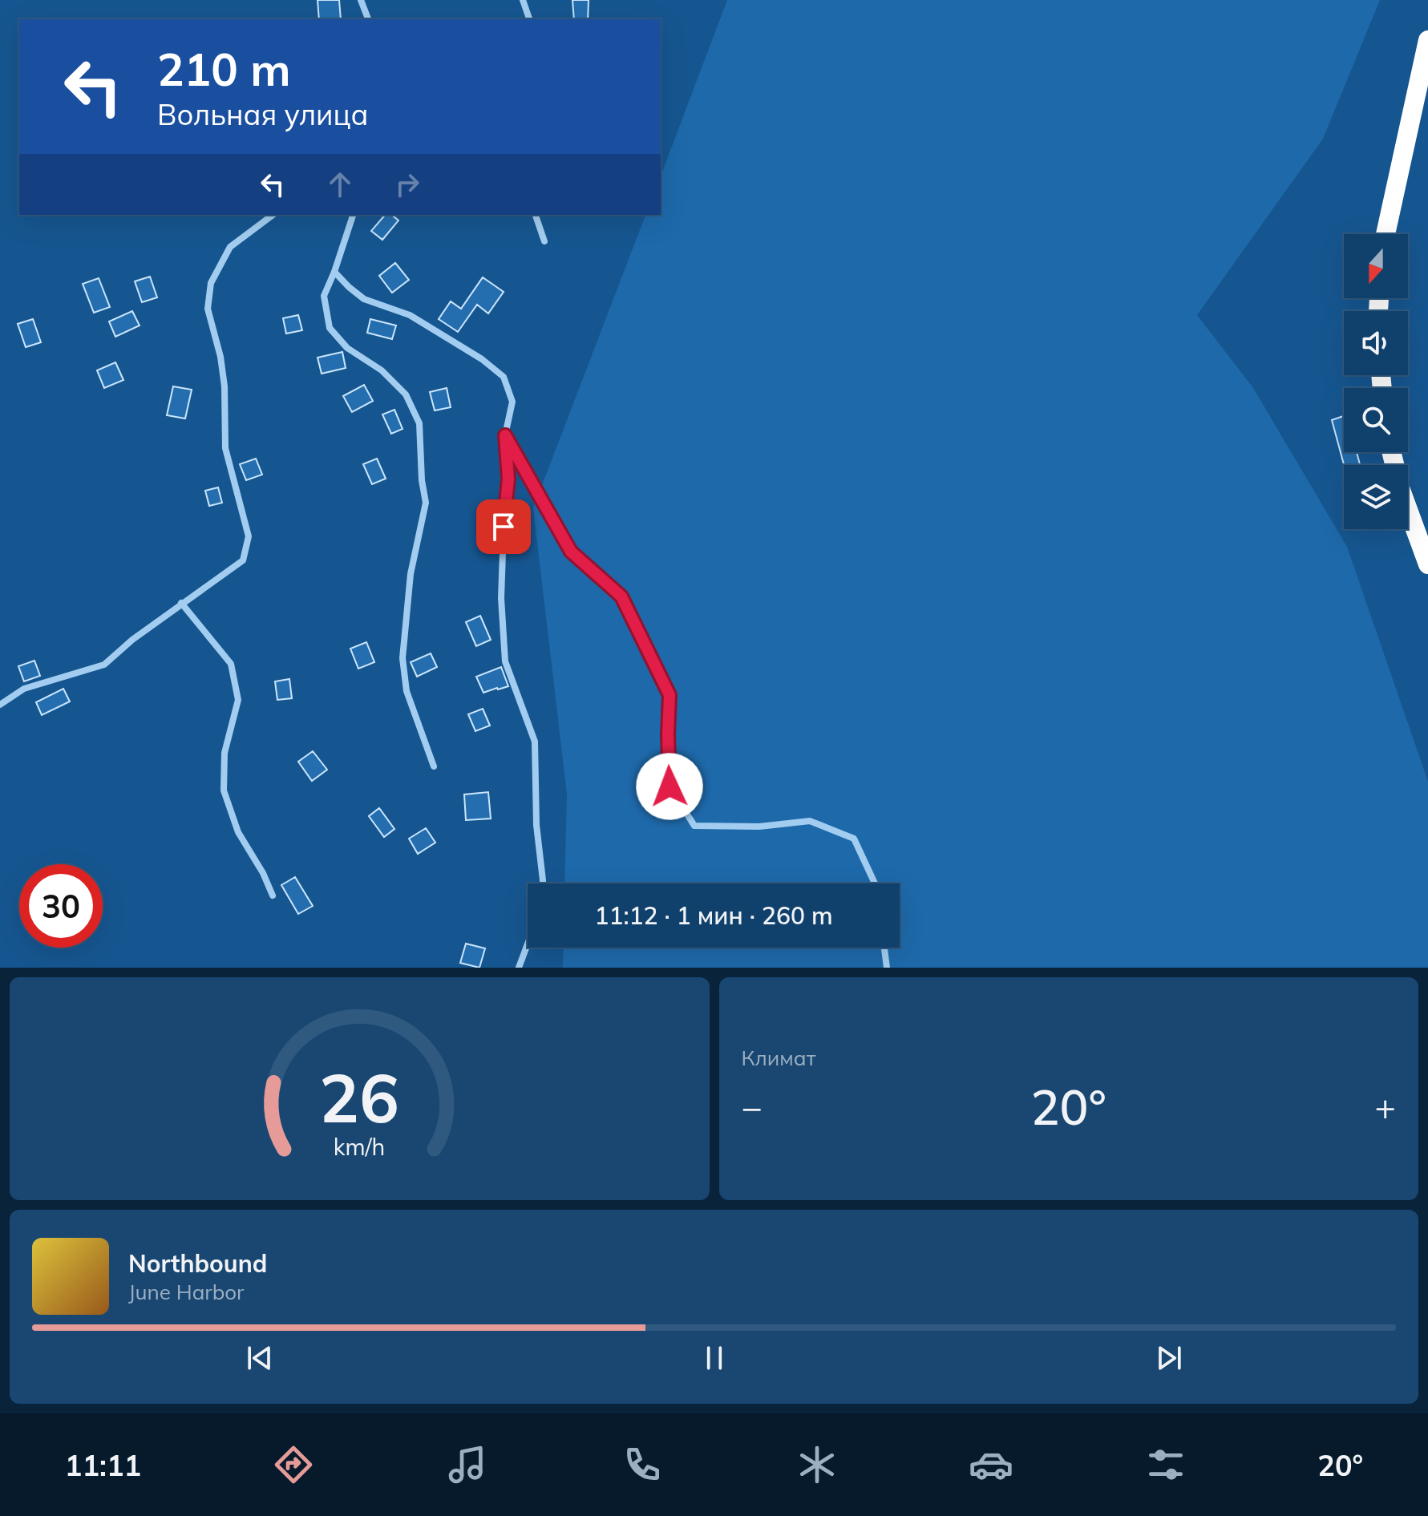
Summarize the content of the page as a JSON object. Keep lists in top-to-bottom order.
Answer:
{
  "north": "bottom",
  "page": {
    "turn": ["210 m", "Вольная улица"],
    "limit": "30",
    "trip": "11:12 · 1 мин · 260 m",
    "tile": "Климат",
    "heat": ["−", "20°", "+"],
    "song": ["Northbound", "June Harbor"],
    "tabs": ["11:11", "20°"],
    "gauge": ["26", "km/h"]
  }
}
